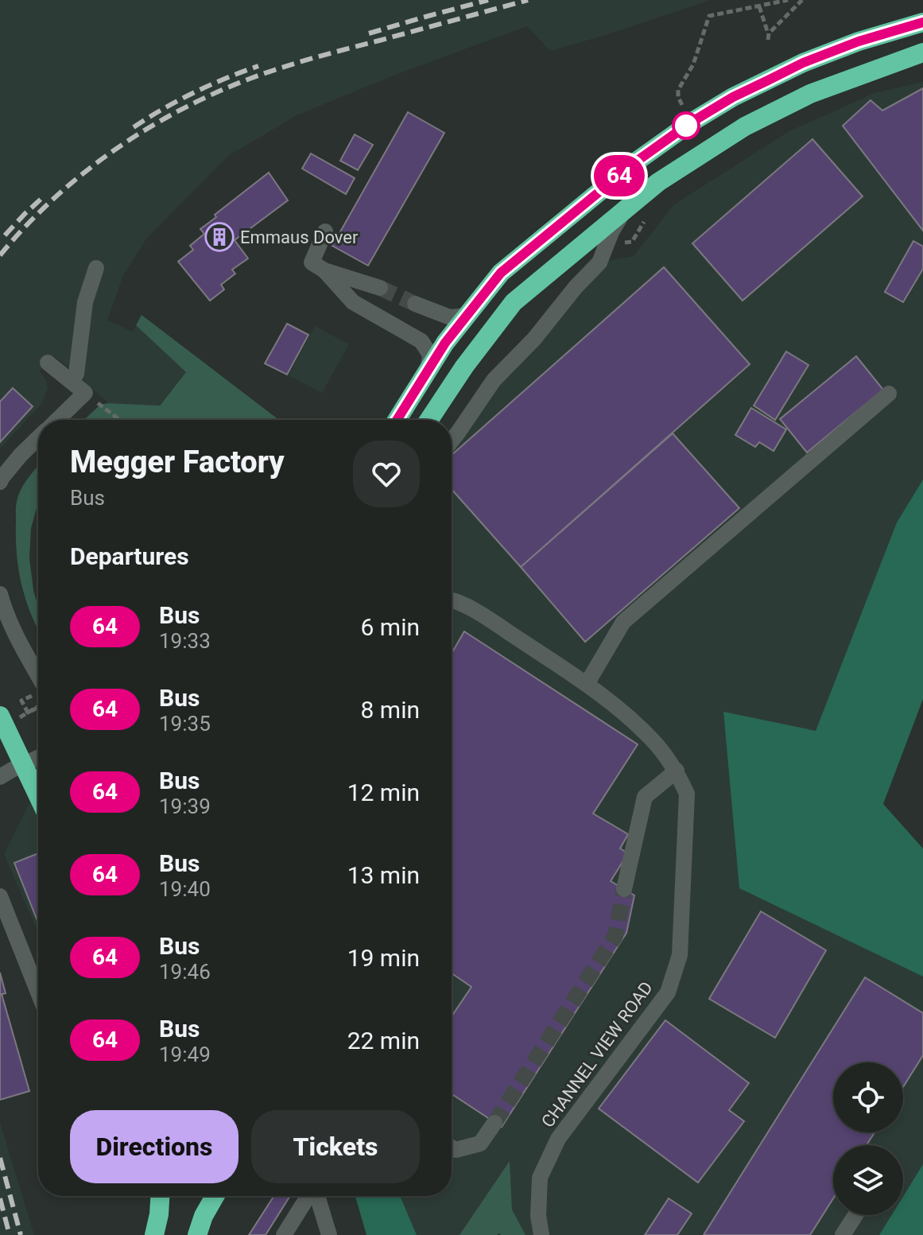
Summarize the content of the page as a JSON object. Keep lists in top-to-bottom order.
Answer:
{
  "streets": {
    "street": ["CHANNEL VIEW ROAD"]
  },
  "places": {
    "building": ["Emmaus Dover"]
  },
  "lines": ["bus line 64"],
  "page": {
    "on_map": "64",
    "heading": [
      ["Megger Factory", "Bus"],
      "Departures"
    ],
    "list": [
      {
        "mark": "64",
        "name": "Bus",
        "note": "19:33",
        "value": "6 min"
      },
      {
        "mark": "64",
        "name": "Bus",
        "note": "19:35",
        "value": "8 min"
      },
      {
        "mark": "64",
        "name": "Bus",
        "note": "19:39",
        "value": "12 min"
      },
      {
        "mark": "64",
        "name": "Bus",
        "note": "19:40",
        "value": "13 min"
      },
      {
        "mark": "64",
        "name": "Bus",
        "note": "19:46",
        "value": "19 min"
      },
      {
        "mark": "64",
        "name": "Bus",
        "note": "19:49",
        "value": "22 min"
      }
    ],
    "buttons": ["Directions", "Tickets"]
  }
}
